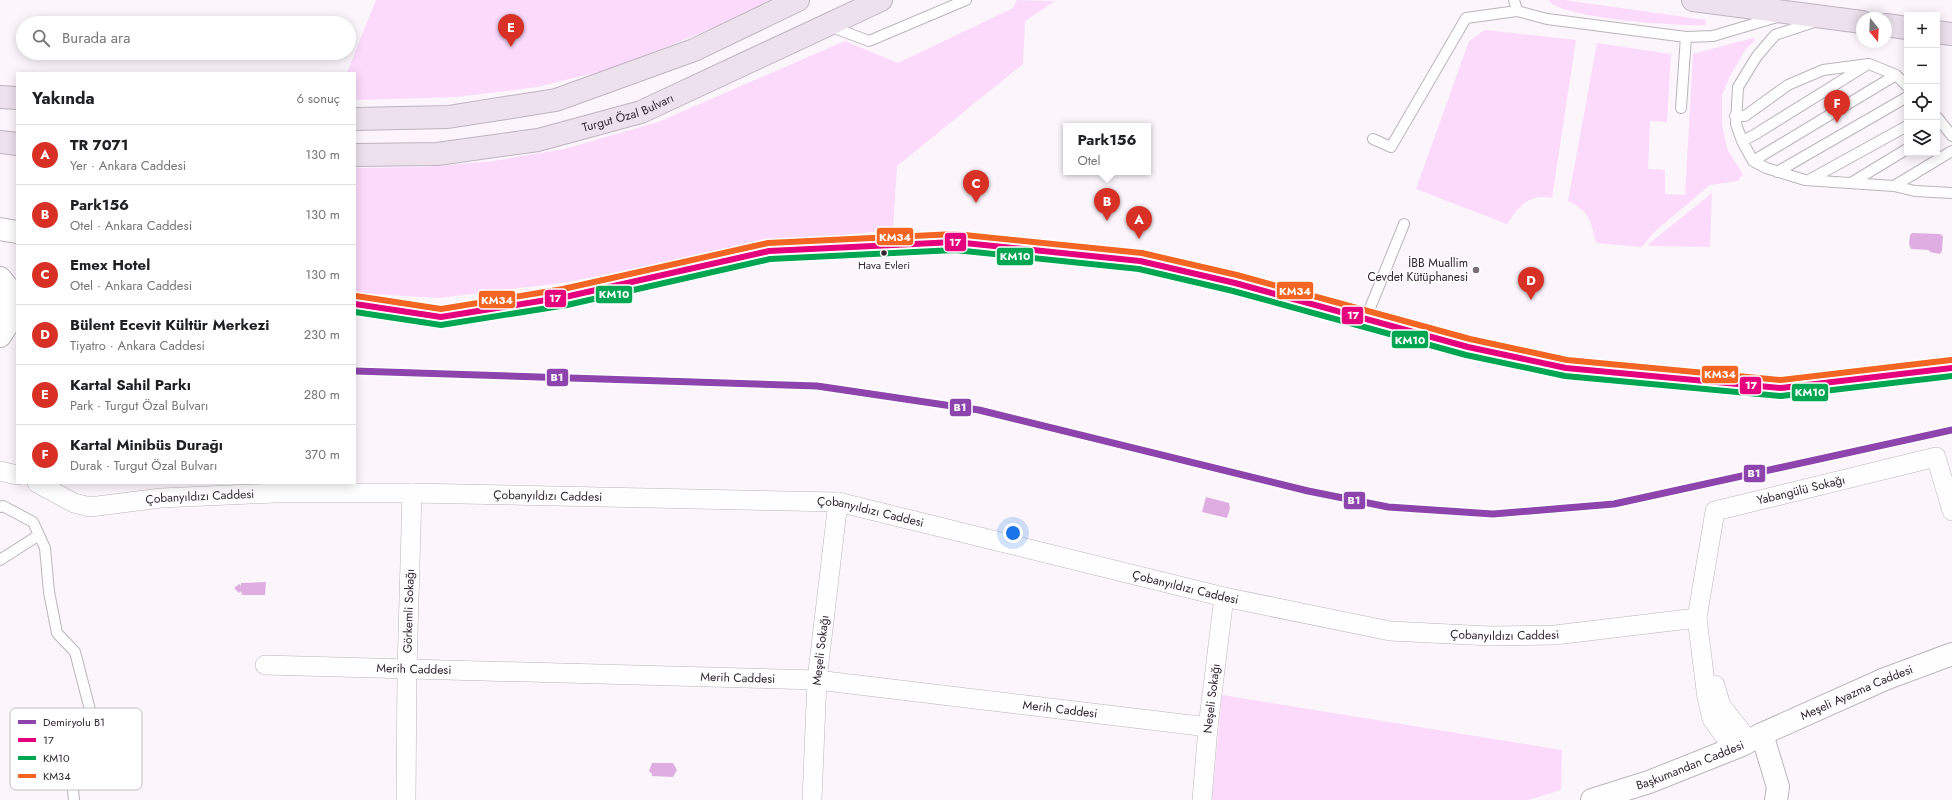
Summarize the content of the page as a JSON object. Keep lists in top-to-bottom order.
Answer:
{
  "streets": {
    "highway": ["Turgut Özal Bulvarı"],
    "main road": ["Meşeli Ayazma Caddesi", "Başkumandan Caddesi"],
    "street": [
      "Yabangülü Sokağı",
      "Çobanyıldızı Caddesi",
      "Görkemli Sokağı",
      "Meşeli Sokağı",
      "Merih Caddesi",
      "Neşeli Sokağı"
    ]
  },
  "crossings": [
    ["Yabangülü Sokağı", "Çobanyıldızı Caddesi"],
    ["Yabangülü Sokağı", "Meşeli Ayazma Caddesi"],
    ["Yabangülü Sokağı", "Başkumandan Caddesi"],
    ["Çobanyıldızı Caddesi", "Görkemli Sokağı"],
    ["Çobanyıldızı Caddesi", "Meşeli Sokağı"],
    ["Çobanyıldızı Caddesi", "Neşeli Sokağı"],
    ["Görkemli Sokağı", "Merih Caddesi"],
    ["Meşeli Sokağı", "Merih Caddesi"],
    ["Merih Caddesi", "Neşeli Sokağı"],
    ["Meşeli Ayazma Caddesi", "Başkumandan Caddesi"]
  ],
  "places": ["Hava Evleri", "İBB Muallim Cevdet Kütüphanesi"],
  "lines": [
    "transit line KM34",
    "transit line 17",
    "transit line KM10",
    "rail line B1"
  ],
  "legend": [
    "Demiryolu B1",
    "17",
    "KM10",
    "KM34"
  ],
  "north": "bottom",
  "page": {
    "map_buttons": ["+", "−"],
    "pins": [
      "E",
      "F",
      "C",
      "B",
      "A",
      "D"
    ],
    "search": "Burada ara",
    "heading": ["Yakında", "6 sonuç"],
    "popup": ["Park156", "Otel"],
    "list": [
      {
        "mark": "A",
        "name": "TR 7071",
        "note": "Yer · Ankara Caddesi",
        "value": "130 m"
      },
      {
        "mark": "B",
        "name": "Park156",
        "note": "Otel · Ankara Caddesi",
        "value": "130 m"
      },
      {
        "mark": "C",
        "name": "Emex Hotel",
        "note": "Otel · Ankara Caddesi",
        "value": "130 m"
      },
      {
        "mark": "D",
        "name": "Bülent Ecevit Kültür Merkezi",
        "note": "Tiyatro · Ankara Caddesi",
        "value": "230 m"
      },
      {
        "mark": "E",
        "name": "Kartal Sahil Parkı",
        "note": "Park · Turgut Özal Bulvarı",
        "value": "280 m"
      },
      {
        "mark": "F",
        "name": "Kartal Minibüs Durağı",
        "note": "Durak · Turgut Özal Bulvarı",
        "value": "370 m"
      }
    ]
  }
}
